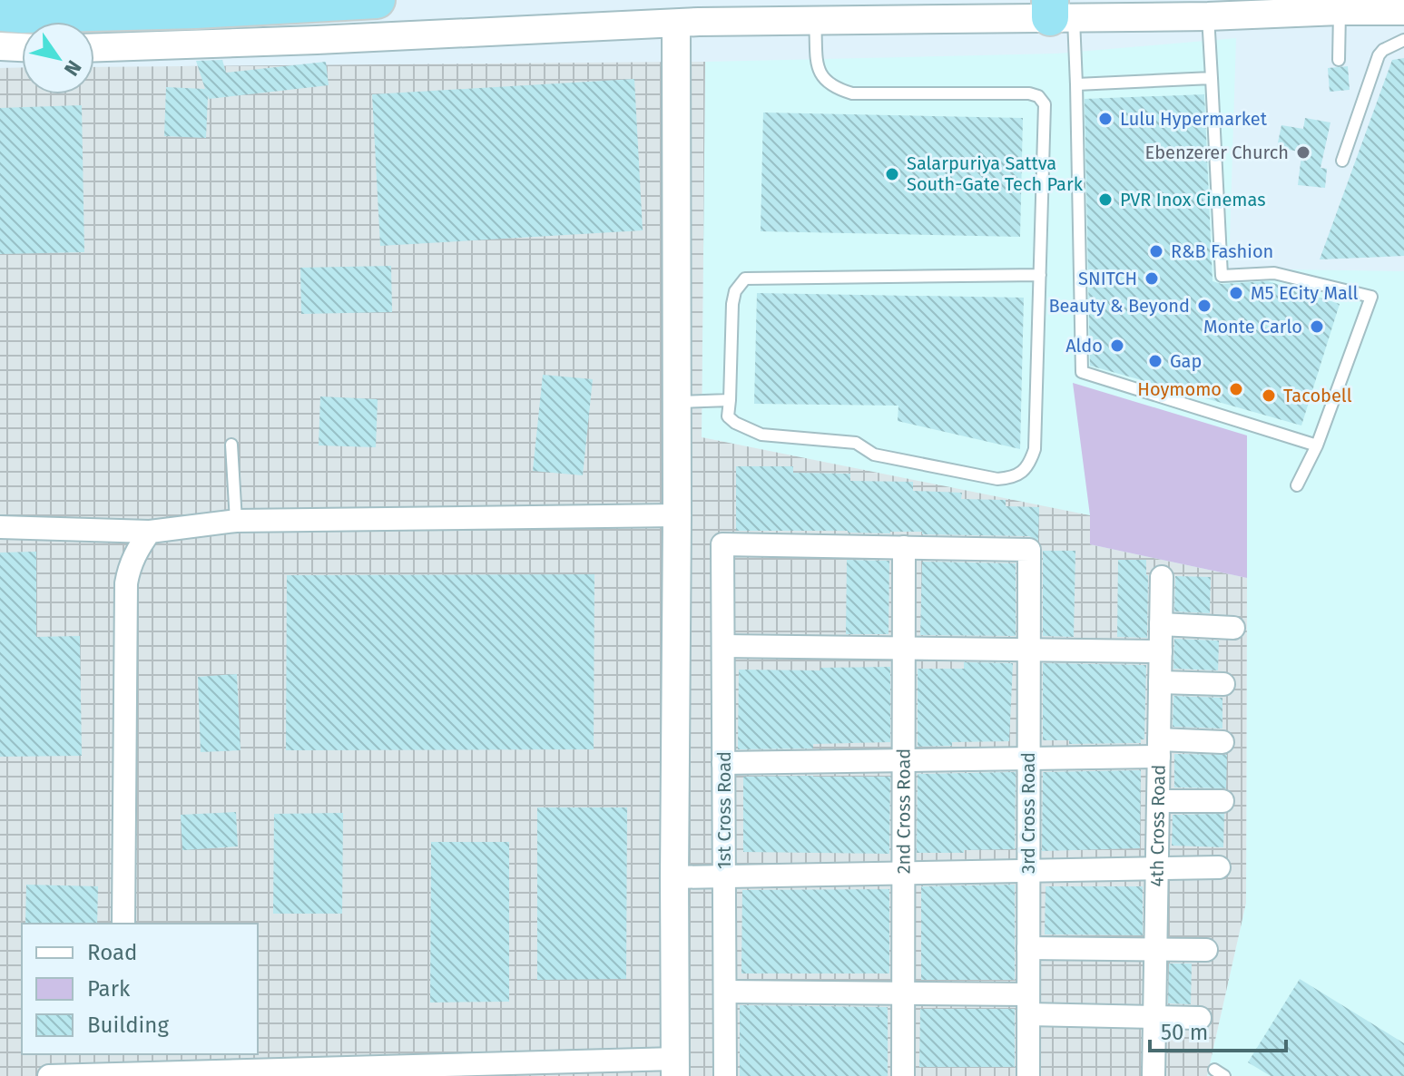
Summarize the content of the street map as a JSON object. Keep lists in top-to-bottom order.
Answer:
{
  "streets": {
    "street": [
      "1st Cross Road",
      "2nd Cross Road",
      "3rd Cross Road",
      "4th Cross Road"
    ]
  },
  "crossings": [
    ["1st Cross Road", "2nd Cross Road"],
    ["1st Cross Road", "3rd Cross Road"],
    ["2nd Cross Road", "3rd Cross Road"]
  ],
  "places": [
    "Lulu Hypermarket",
    "Ebenzerer Church",
    "Salarpuriya Sattva South-Gate Tech Park",
    "PVR Inox Cinemas",
    "R&B Fashion",
    "SNITCH",
    "M5 ECity Mall",
    "Beauty & Beyond",
    "Monte Carlo",
    "Aldo",
    "Gap",
    "Hoymomo",
    "Tacobell"
  ],
  "legend": ["Road", "Park", "Building"],
  "scale_bar": "50 m",
  "north": "bottom right"
}
